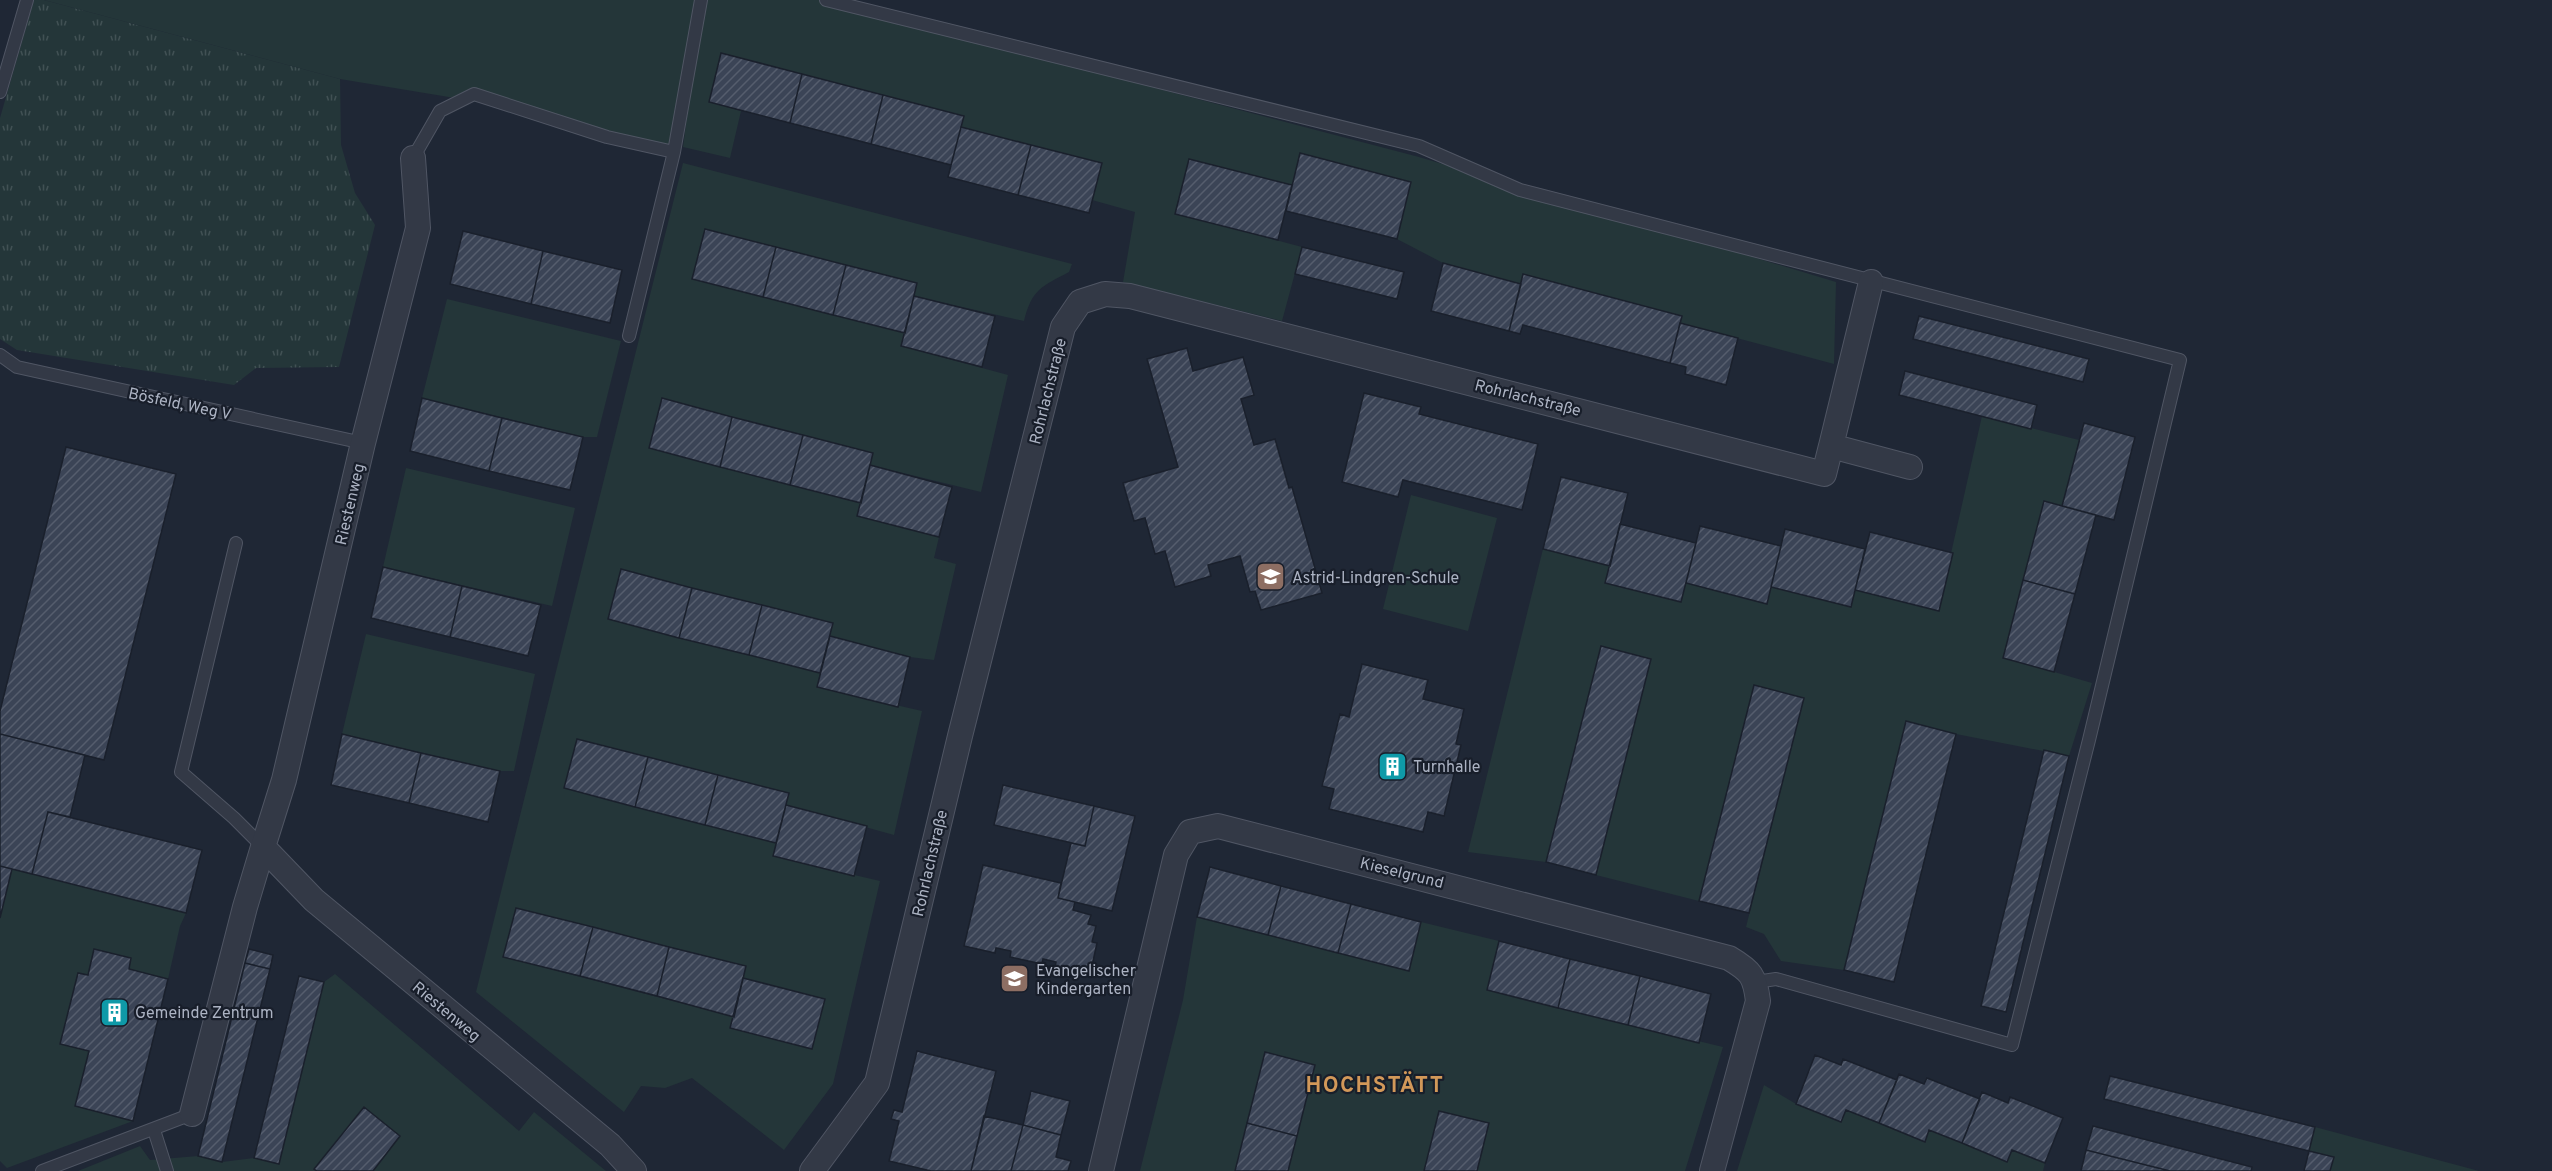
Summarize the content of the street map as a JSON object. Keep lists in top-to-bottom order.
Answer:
{
  "streets": {
    "street": ["Rohrlachstraße", "Riestenweg", "Kieselgrund"],
    "lane": ["Bösfeld, Weg V"]
  },
  "crossings": [
    ["Bösfeld, Weg V", "Riestenweg"]
  ],
  "districts": ["HOCHSTÄTT"],
  "places": {
    "school or university": ["Astrid-Lindgren-Schule", "Evangelischer Kindergarten"],
    "building": ["Turnhalle", "Gemeinde Zentrum"]
  }
}
